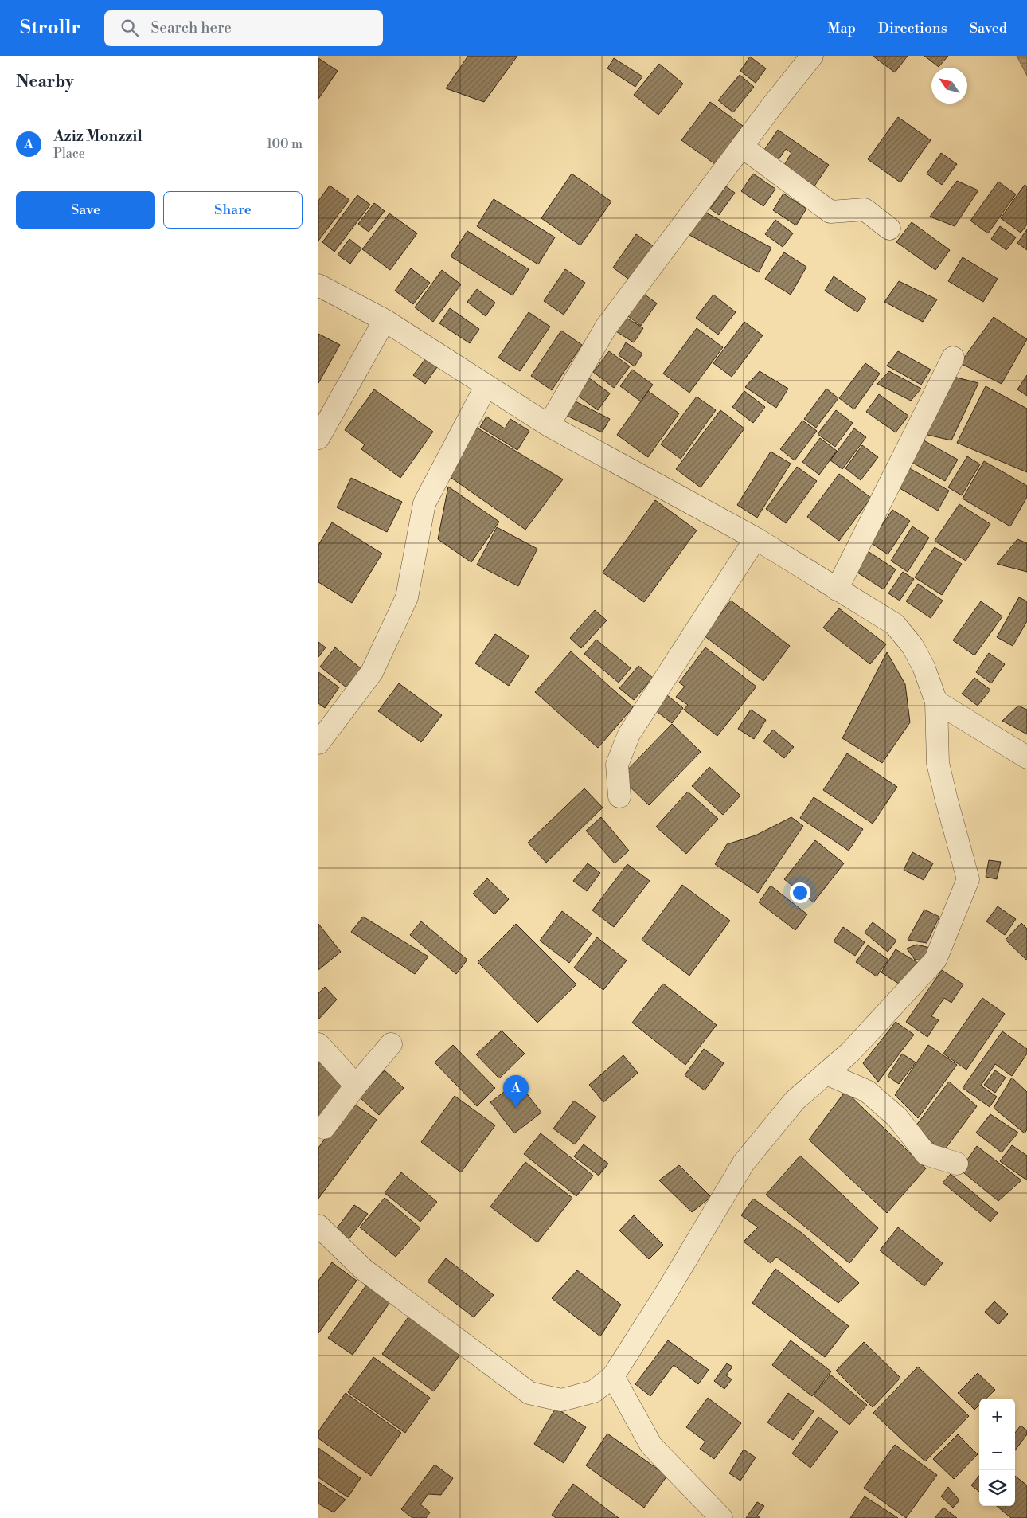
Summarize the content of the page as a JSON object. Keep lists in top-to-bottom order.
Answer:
{
  "north": "top left",
  "page": {
    "header": "Strollr",
    "search": "Search here",
    "nav": ["Map", "Directions", "Saved"],
    "heading": "Nearby",
    "list": [
      {
        "mark": "A",
        "name": "Aziz Monzzil",
        "note": "Place",
        "value": "100 m"
      }
    ],
    "buttons": ["Save", "Share"],
    "pins": "A",
    "map_buttons": ["+", "−"]
  }
}
